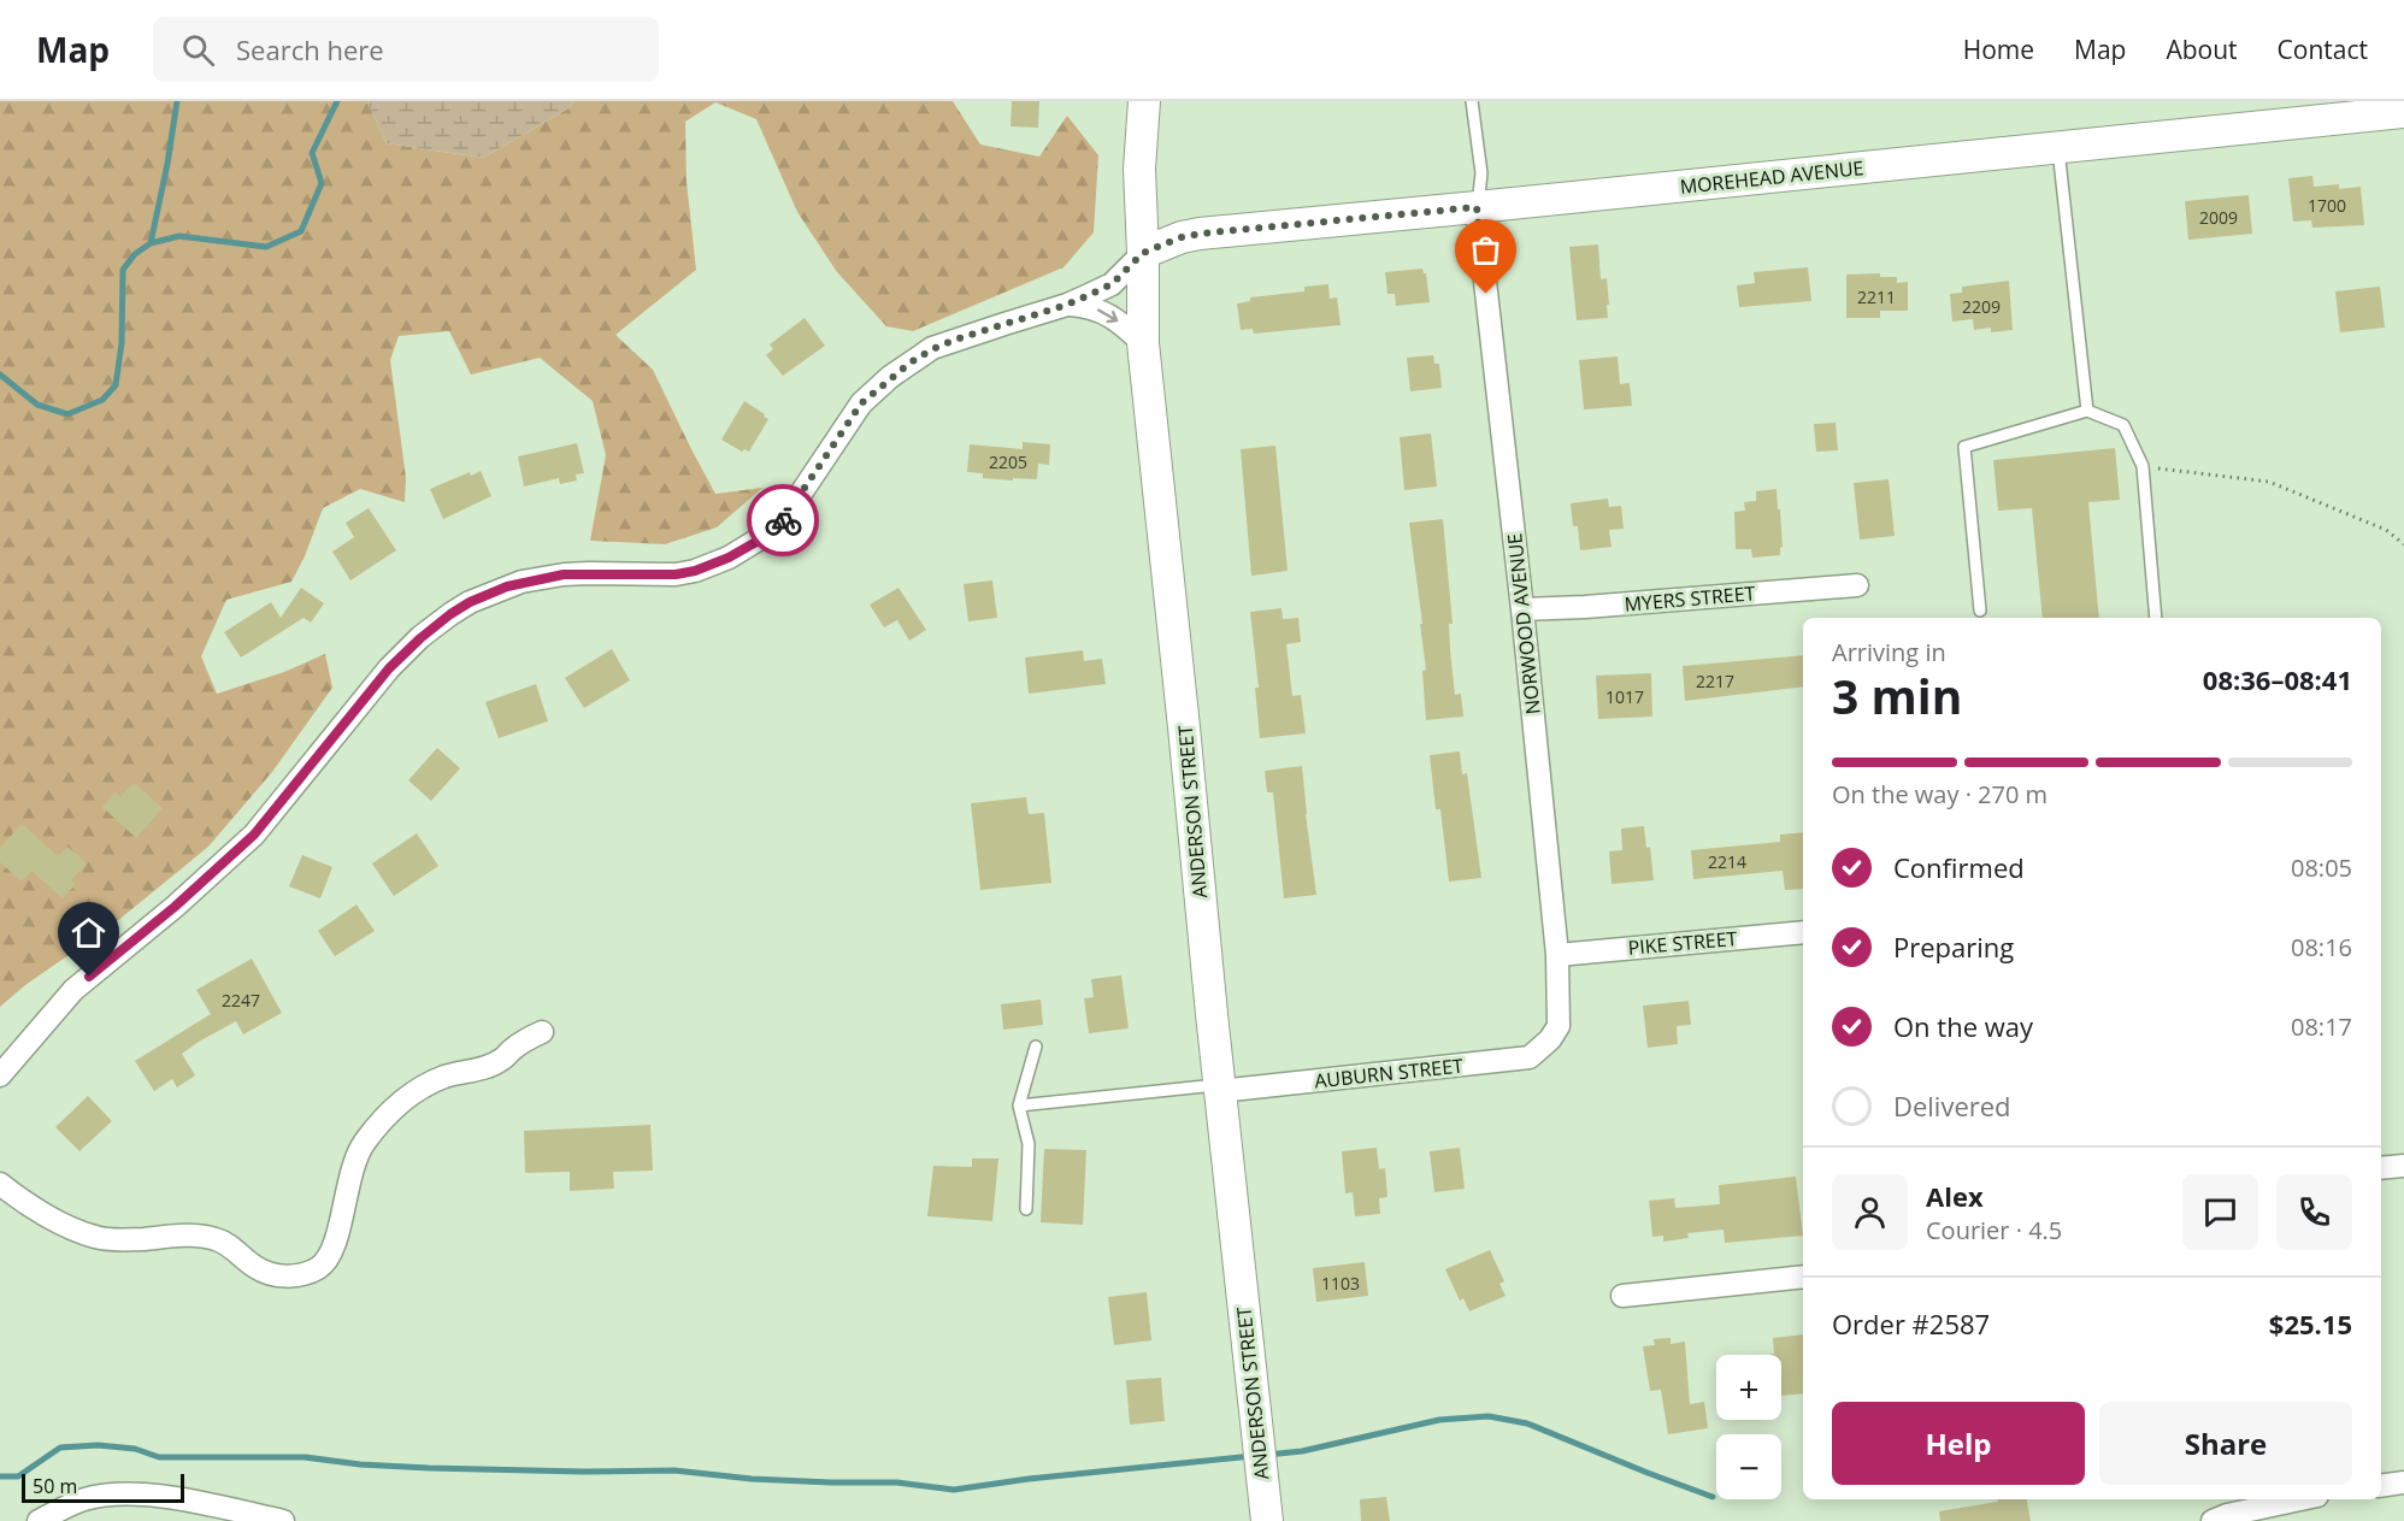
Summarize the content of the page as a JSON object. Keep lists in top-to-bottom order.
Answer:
{
  "streets": {
    "street": [
      "MOREHEAD AVENUE",
      "MYERS STREET",
      "NORWOOD AVENUE",
      "ANDERSON STREET",
      "PIKE STREET",
      "AUBURN STREET"
    ]
  },
  "crossings": [
    ["MOREHEAD AVENUE", "NORWOOD AVENUE"],
    ["MOREHEAD AVENUE", "ANDERSON STREET"],
    ["MYERS STREET", "NORWOOD AVENUE"],
    ["NORWOOD AVENUE", "PIKE STREET"],
    ["NORWOOD AVENUE", "AUBURN STREET"],
    ["ANDERSON STREET", "AUBURN STREET"]
  ],
  "house_numbers": [
    "1700",
    "2009",
    "2211",
    "2209",
    "2205",
    "2217",
    "1017",
    "2214",
    "2247",
    "1103"
  ],
  "scale_bar": "50 m",
  "page": {
    "header": "Map",
    "search": "Search here",
    "nav": [
      "Home",
      "Map",
      "About",
      "Contact"
    ],
    "heading": ["3 min", "Arriving in", "08:36–08:41"],
    "panel": [
      "Alex",
      "Courier · 4.5",
      "Order #2587",
      "$25.15"
    ],
    "bar": "On the way · 270 m",
    "list": [
      ["Confirmed", "08:05"],
      ["Preparing", "08:16"],
      ["On the way", "08:17"],
      "Delivered"
    ],
    "map_buttons": ["+", "−"],
    "buttons": ["Help", "Share"],
    "scale": "50 m"
  }
}
